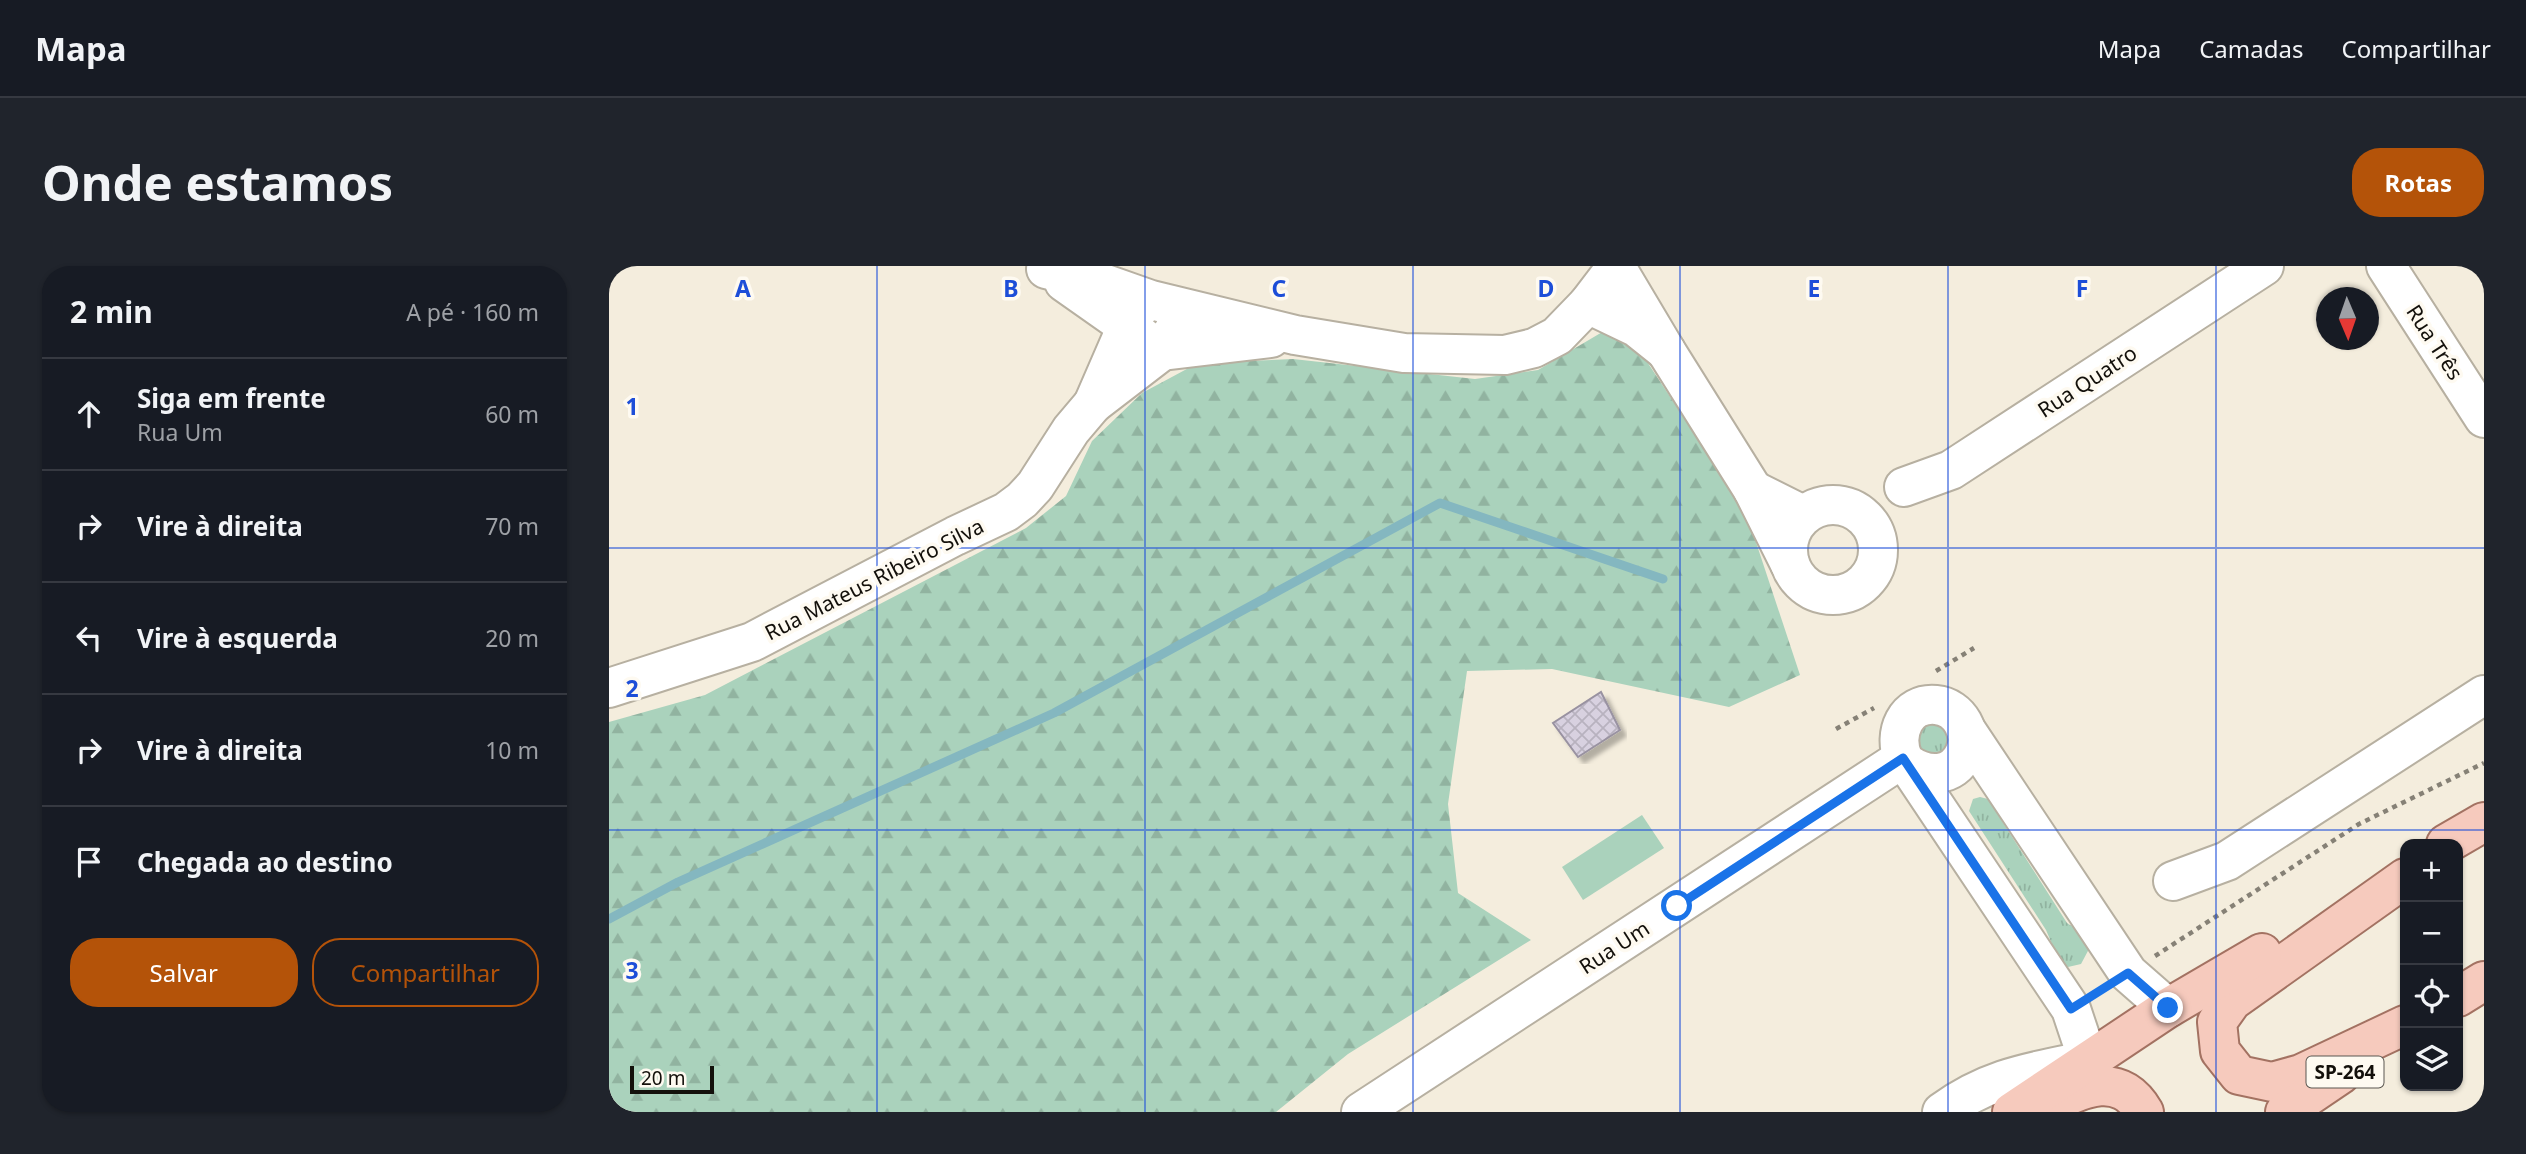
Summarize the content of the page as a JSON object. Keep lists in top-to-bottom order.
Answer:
{
  "streets": {
    "main road": ["SP-264"],
    "street": [
      "Rua Três",
      "Rua Quatro",
      "Rua Mateus Ribeiro Silva",
      "Rua Um"
    ]
  },
  "scale_bar": "20 m",
  "north": "bottom",
  "page": {
    "header": "Mapa",
    "nav": ["Mapa", "Camadas", "Compartilhar"],
    "buttons": [
      "Rotas",
      ["Salvar", "Compartilhar"]
    ],
    "title": "Onde estamos",
    "heading": ["2 min", "A pé · 160 m"],
    "list": [
      ["Siga em frente", "Rua Um", "60 m"],
      ["Vire à direita", "70 m"],
      ["Vire à esquerda", "20 m"],
      ["Vire à direita", "10 m"],
      "Chegada ao destino"
    ],
    "map_buttons": ["+", "−"],
    "scale": "20 m"
  },
  "grid": {
    "columns": [
      "A",
      "B",
      "C",
      "D",
      "E",
      "F"
    ],
    "rows": ["1", "2", "3"]
  }
}
